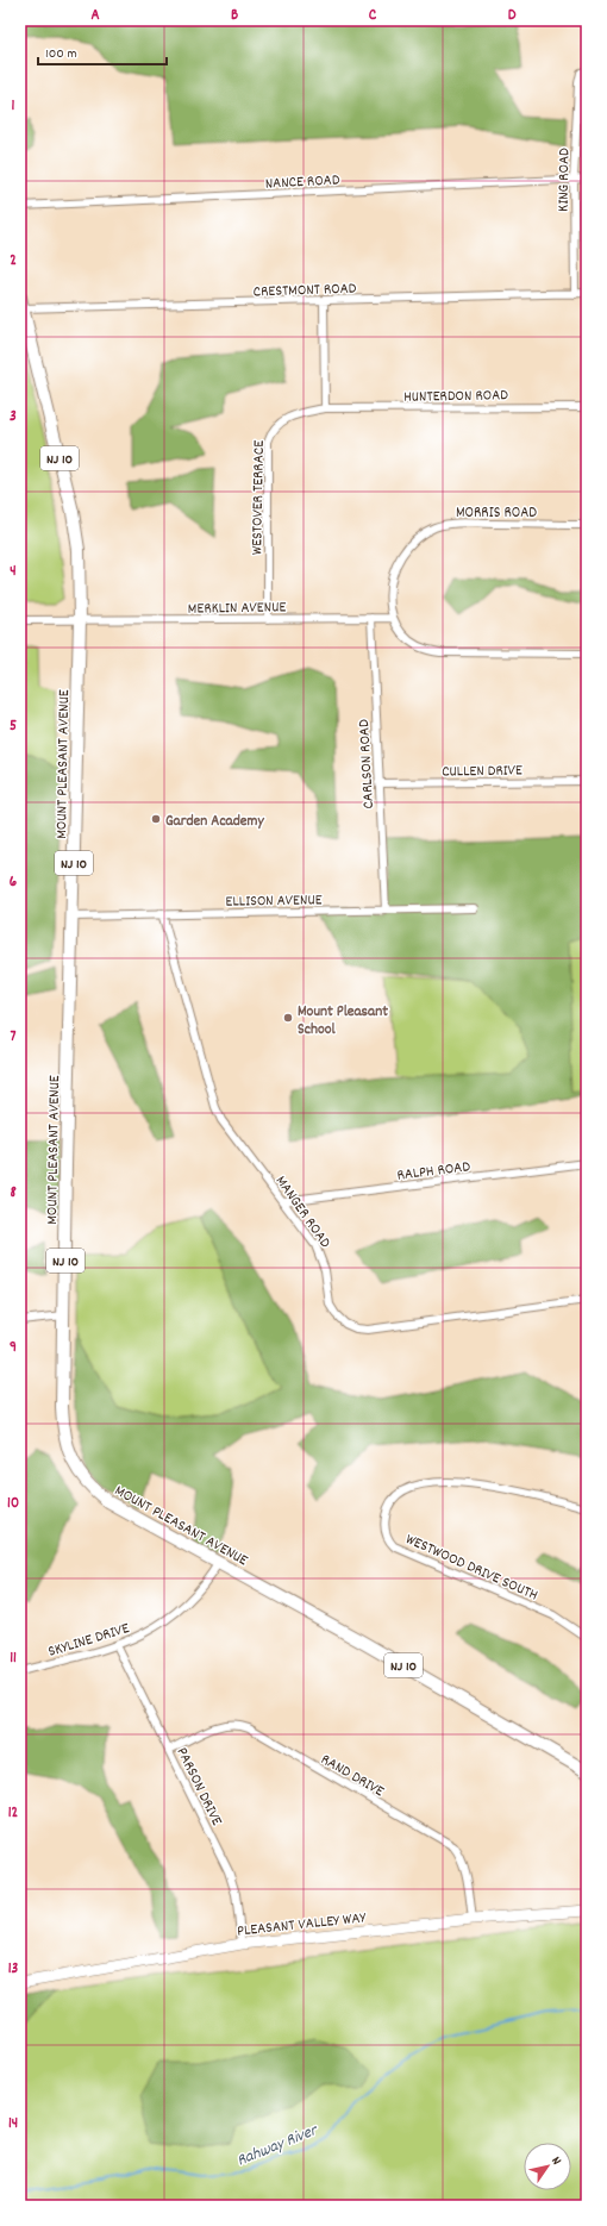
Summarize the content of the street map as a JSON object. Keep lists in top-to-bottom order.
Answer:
{
  "streets": {
    "main road": ["NJ 10", "MOUNT PLEASANT AVENUE", "PLEASANT VALLEY WAY"],
    "street": [
      "NANCE ROAD",
      "KING ROAD",
      "CRESTMONT ROAD",
      "HUNTERDON ROAD",
      "WESTOVER TERRACE",
      "MORRIS ROAD",
      "MERKLIN AVENUE",
      "CARLSON ROAD",
      "CULLEN DRIVE",
      "ELLISON AVENUE",
      "RALPH ROAD",
      "MANGER ROAD",
      "WESTWOOD DRIVE SOUTH",
      "SKYLINE DRIVE",
      "RAND DRIVE",
      "PARSON DRIVE"
    ]
  },
  "crossings": [
    ["NANCE ROAD", "KING ROAD"],
    ["KING ROAD", "CRESTMONT ROAD"],
    ["CRESTMONT ROAD", "MOUNT PLEASANT AVENUE"],
    ["HUNTERDON ROAD", "WESTOVER TERRACE"],
    ["WESTOVER TERRACE", "MERKLIN AVENUE"],
    ["MORRIS ROAD", "MERKLIN AVENUE"],
    ["MERKLIN AVENUE", "MOUNT PLEASANT AVENUE"],
    ["MERKLIN AVENUE", "CARLSON ROAD"],
    ["MOUNT PLEASANT AVENUE", "ELLISON AVENUE"],
    ["MOUNT PLEASANT AVENUE", "SKYLINE DRIVE"],
    ["CARLSON ROAD", "CULLEN DRIVE"],
    ["CARLSON ROAD", "ELLISON AVENUE"],
    ["ELLISON AVENUE", "MANGER ROAD"],
    ["RALPH ROAD", "MANGER ROAD"],
    ["SKYLINE DRIVE", "PARSON DRIVE"],
    ["RAND DRIVE", "PARSON DRIVE"],
    ["RAND DRIVE", "PLEASANT VALLEY WAY"],
    ["PARSON DRIVE", "PLEASANT VALLEY WAY"]
  ],
  "water": ["Rahway River"],
  "places": ["Garden Academy", "Mount Pleasant School"],
  "scale_bar": "100 m",
  "north": "top right",
  "grid": {
    "columns": [
      "A",
      "B",
      "C",
      "D"
    ],
    "rows": [
      "1",
      "2",
      "3",
      "4",
      "5",
      "6",
      "7",
      "8",
      "9",
      "10",
      "11",
      "12",
      "13",
      "14"
    ]
  }
}
